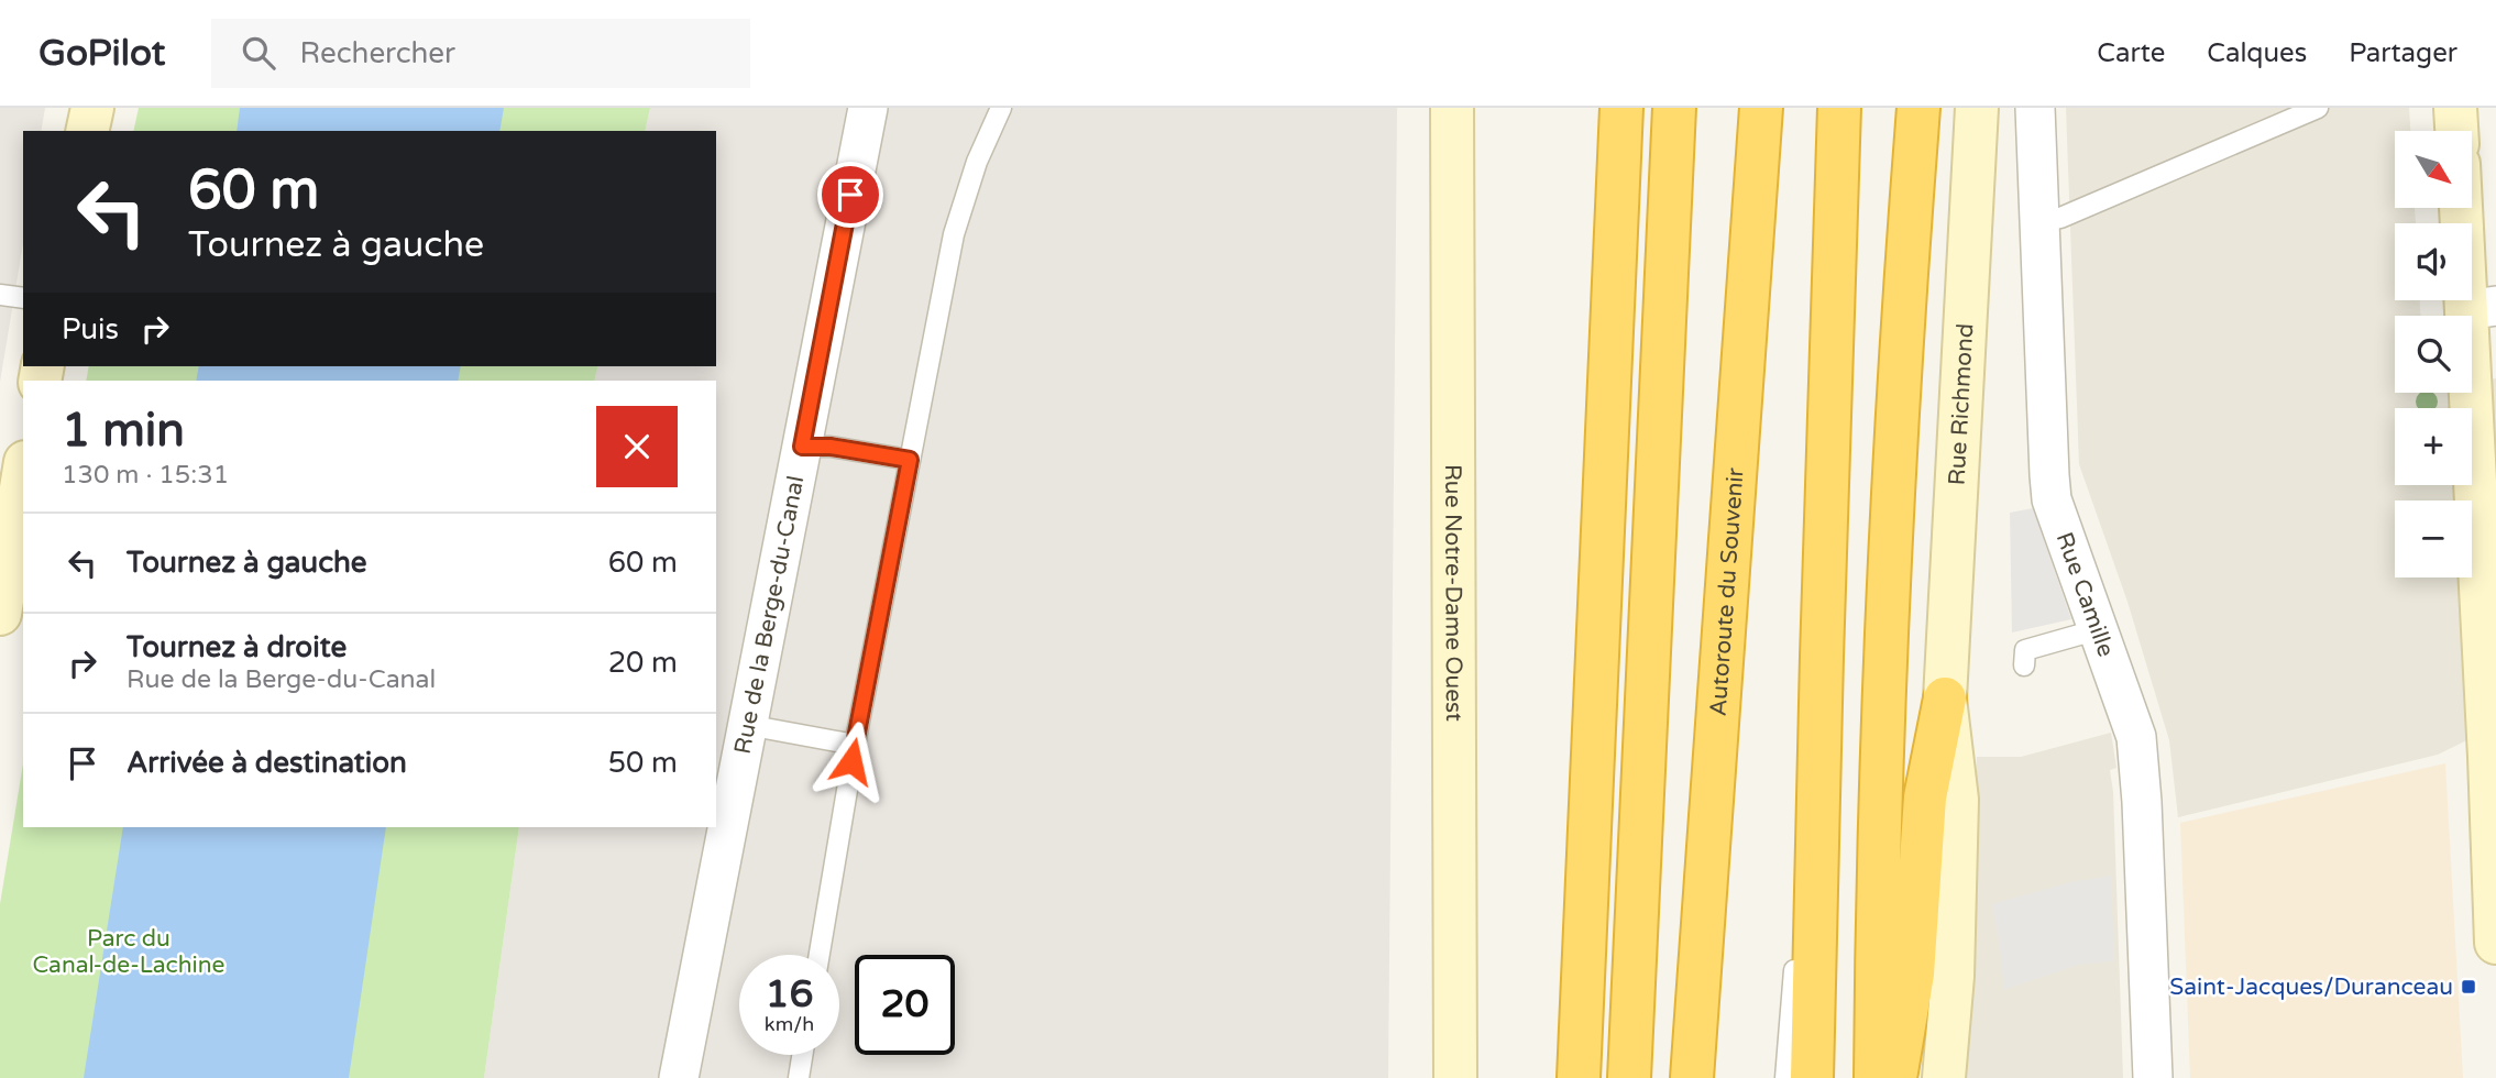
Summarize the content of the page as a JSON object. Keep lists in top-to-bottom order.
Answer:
{
  "streets": {
    "highway": ["Autoroute du Souvenir"],
    "main road": ["Rue Richmond", "Rue Notre-Dame Ouest"],
    "street": ["Rue Camille", "Rue de la Berge-du-Canal"]
  },
  "parks": ["Parc du Canal-de-Lachine"],
  "places": {
    "transit": ["Saint-Jacques/Duranceau"]
  },
  "north": "bottom right",
  "page": {
    "header": "GoPilot",
    "search": "Rechercher",
    "nav": ["Carte", "Calques", "Partager"],
    "map_buttons": ["+", "−"],
    "turn": ["60 m", "Tournez à gauche"],
    "then": "Puis",
    "heading": ["1 min", "130 m · 15:31"],
    "list": [
      {
        "name": "Tournez à gauche",
        "value": "60 m"
      },
      {
        "name": "Tournez à droite",
        "note": "Rue de la Berge-du-Canal",
        "value": "20 m"
      },
      {
        "name": "Arrivée à destination",
        "value": "50 m"
      }
    ],
    "speed": "16 km/h",
    "limit": "20"
  }
}
